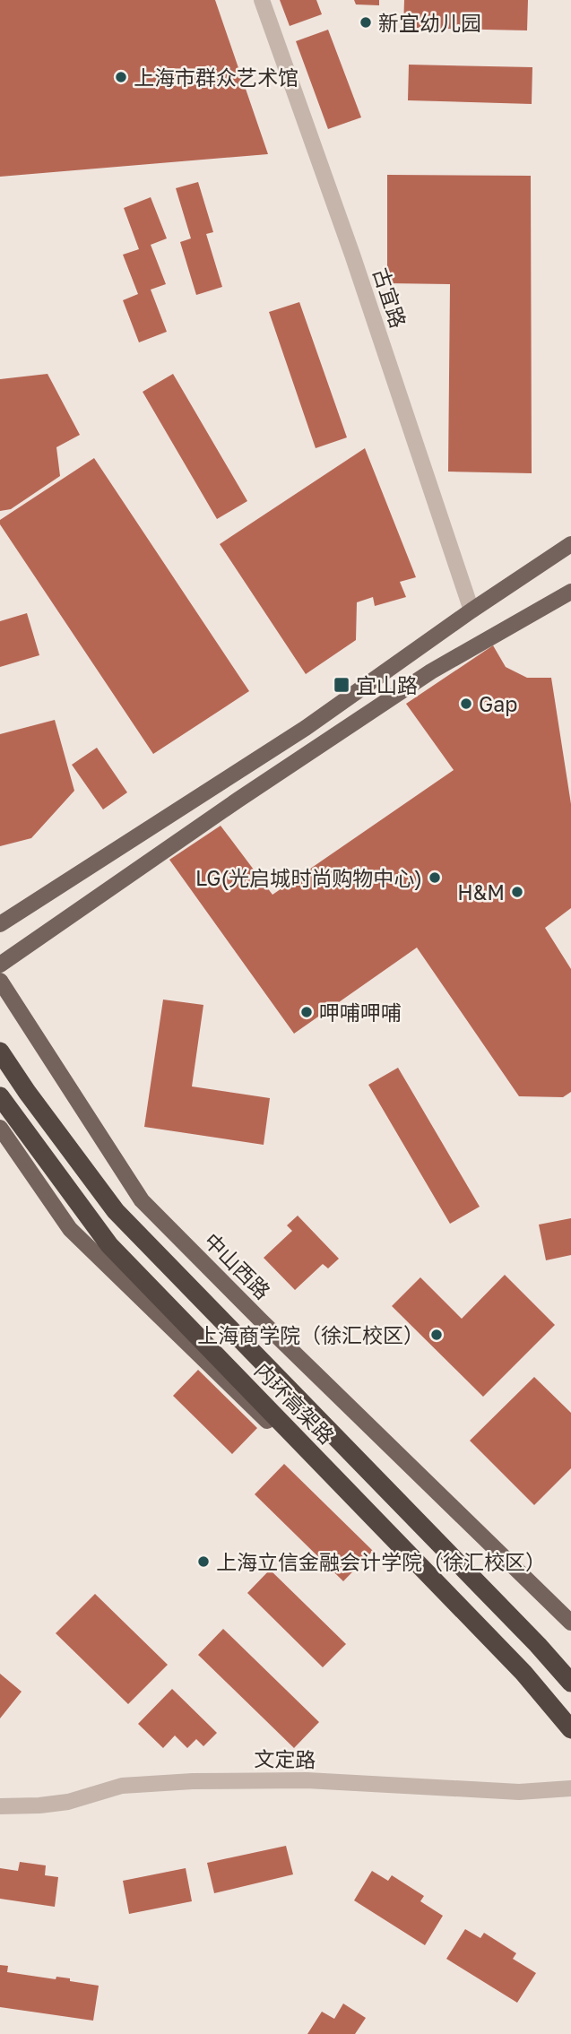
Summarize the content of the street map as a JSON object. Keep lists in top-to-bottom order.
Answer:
{
  "streets": {
    "highway": ["内环高架路"],
    "main road": ["中山西路"],
    "street": ["古宜路", "文定路"]
  },
  "places": {
    "other": [
      "新宜幼儿园",
      "上海市群众艺术馆",
      "Gap",
      "LG(光启城时尚购物中心)",
      "H&M",
      "呷哺呷哺",
      "上海商学院（徐汇校区）",
      "上海立信金融会计学院（徐汇校区）"
    ],
    "transit": ["宜山路"]
  }
}
